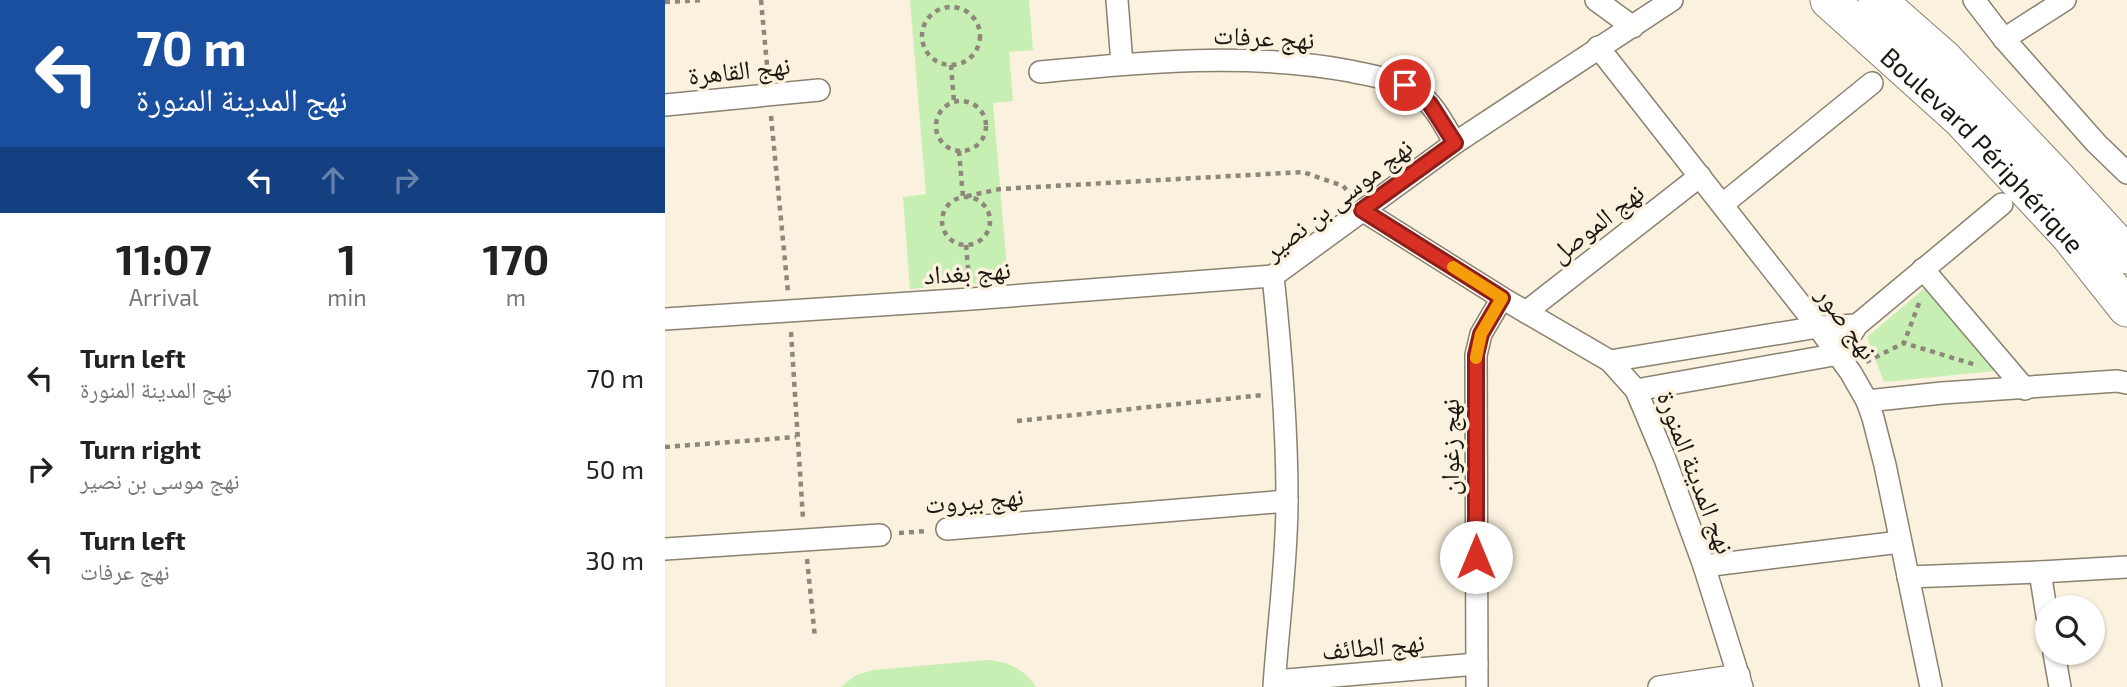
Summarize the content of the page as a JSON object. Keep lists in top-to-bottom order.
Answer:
{
  "streets": {
    "highway": ["Boulevard Périphérique"],
    "street": [
      "نهج عرفات",
      "نهج القاهرة",
      "نهج موسى بن نصير",
      "نهج الموصل",
      "نهج بغداد",
      "نهج صور",
      "نهج زغوان",
      "نهج المدينة المنورة",
      "نهج بيروت",
      "نهج الطائف"
    ]
  },
  "crossings": [
    ["نهج عرفات", "نهج موسى بن نصير"],
    ["نهج موسى بن نصير", "نهج بغداد"],
    ["نهج موسى بن نصير", "نهج صور"],
    ["نهج موسى بن نصير", "نهج المدينة المنورة"],
    ["نهج موسى بن نصير", "نهج بيروت"],
    ["نهج موسى بن نصير", "نهج الطائف"],
    ["نهج الموصل", "نهج صور"],
    ["نهج الموصل", "نهج المدينة المنورة"],
    ["نهج زغوان", "نهج المدينة المنورة"],
    ["نهج زغوان", "نهج الطائف"]
  ],
  "page": {
    "turn": ["70 m", "نهج المدينة المنورة"],
    "eta": [
      "11:07",
      "Arrival",
      "1",
      "min",
      "170",
      "m"
    ],
    "list": [
      {
        "name": "Turn left",
        "note": "نهج المدينة المنورة",
        "value": "70 m"
      },
      {
        "name": "Turn right",
        "note": "نهج موسى بن نصير",
        "value": "50 m"
      },
      {
        "name": "Turn left",
        "note": "نهج عرفات",
        "value": "30 m"
      }
    ]
  }
}
